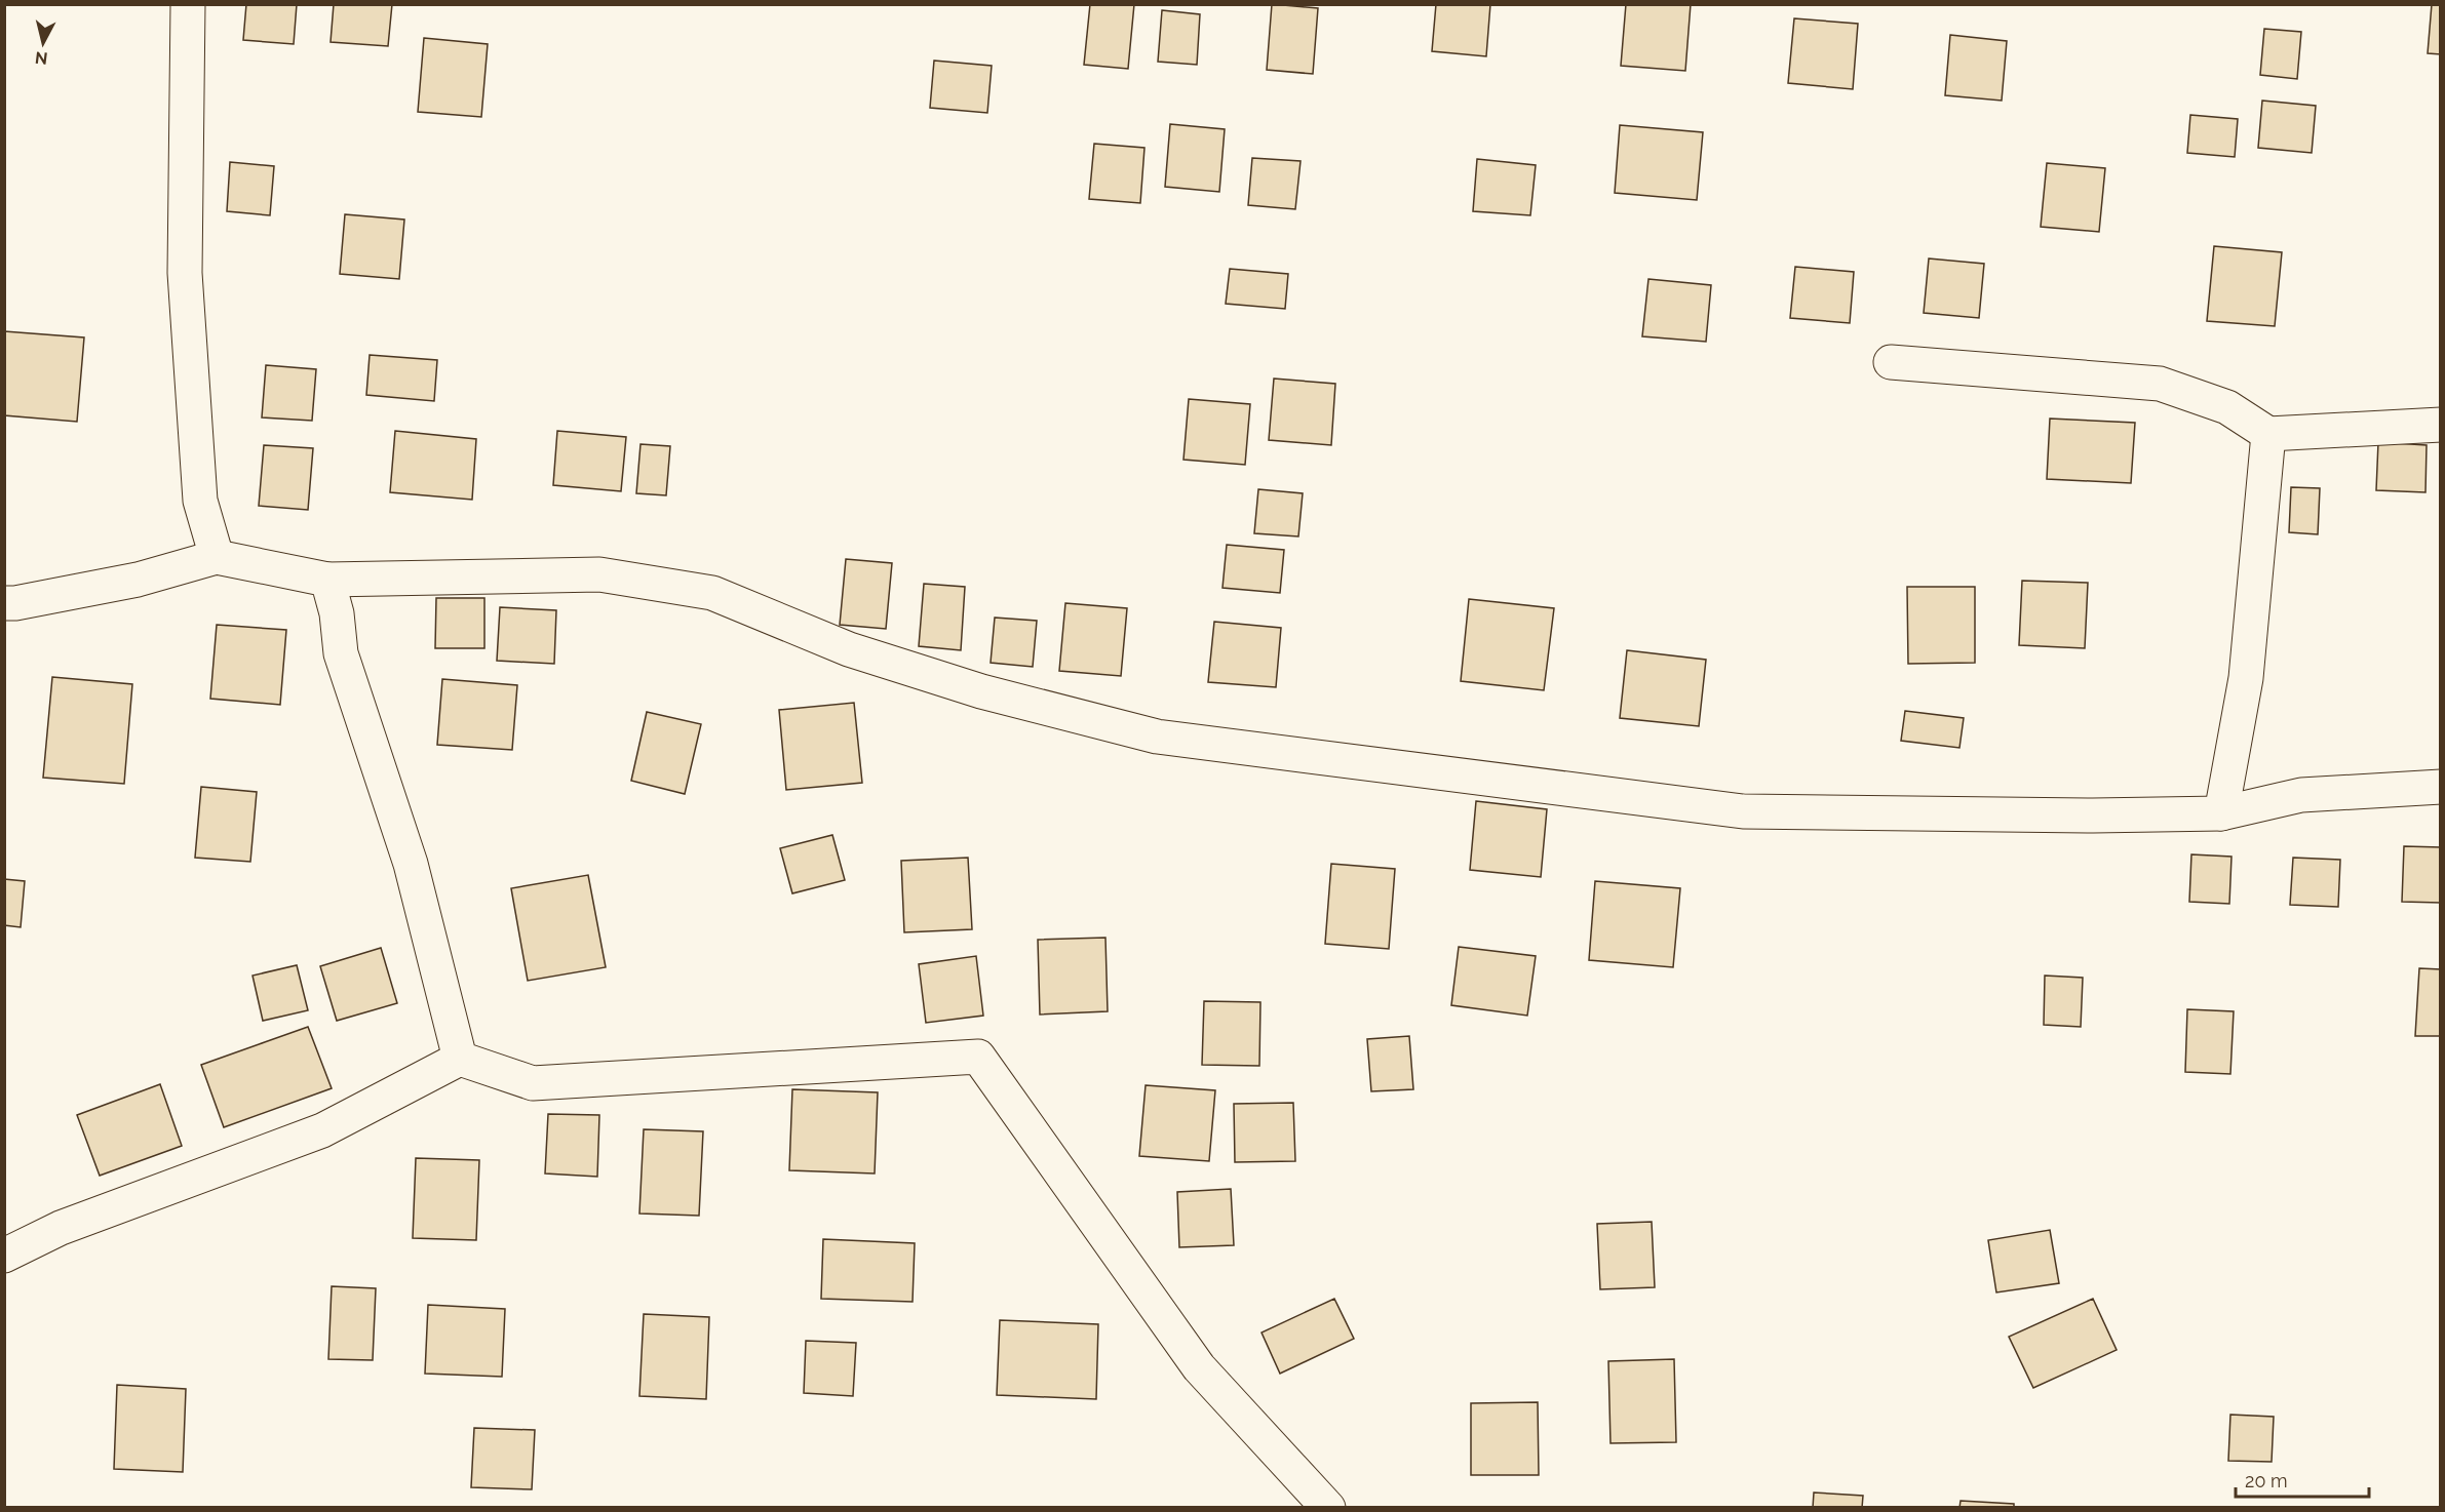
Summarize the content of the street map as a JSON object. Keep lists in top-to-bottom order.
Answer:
{
  "scale_bar": "20 m",
  "north": "bottom"
}
